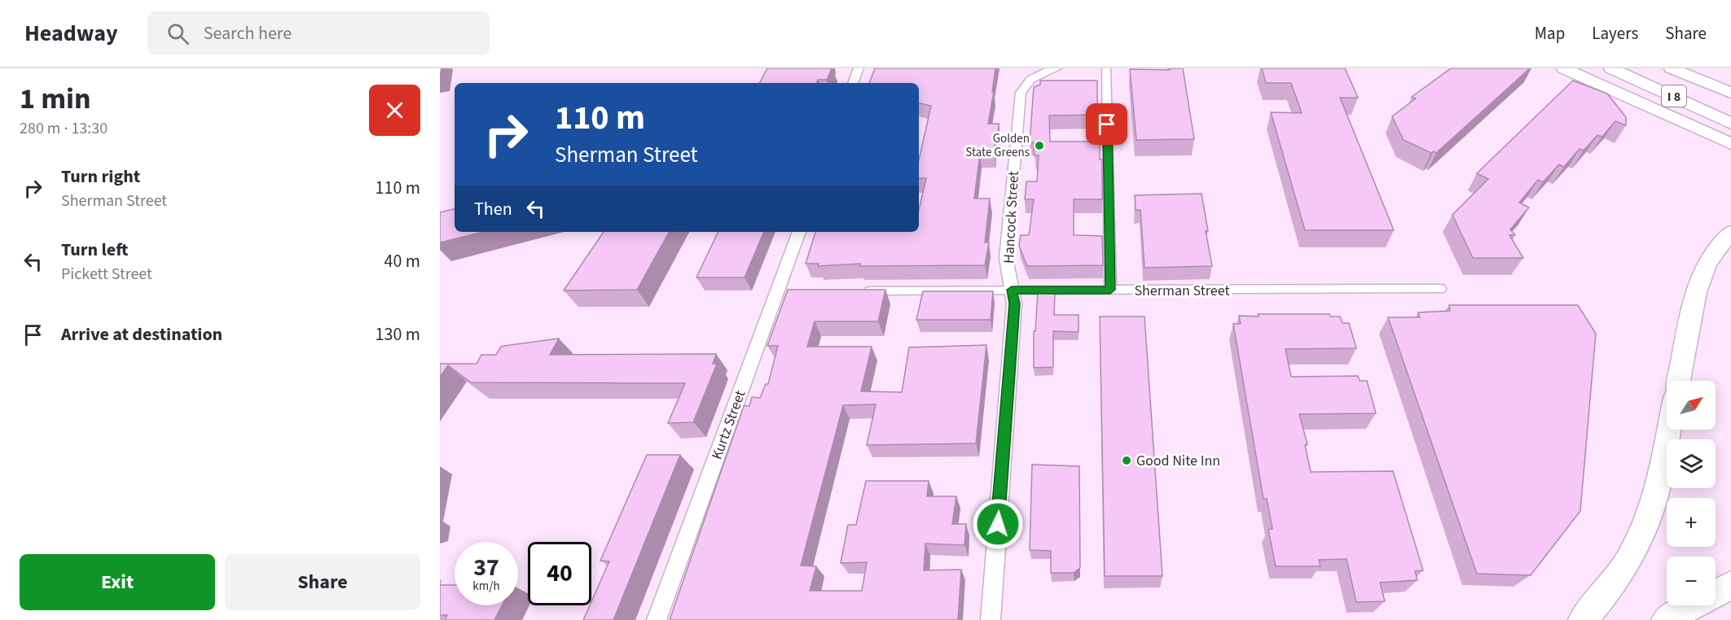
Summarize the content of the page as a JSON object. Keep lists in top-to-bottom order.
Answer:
{
  "streets": {
    "highway": ["I 8"],
    "street": ["Hancock Street", "Sherman Street", "Kurtz Street"]
  },
  "crossings": [
    ["Hancock Street", "Sherman Street"]
  ],
  "places": ["Golden State Greens", "Good Nite Inn"],
  "north": "top right",
  "page": {
    "header": "Headway",
    "search": "Search here",
    "nav": ["Map", "Layers", "Share"],
    "heading": ["1 min", "280 m · 13:30"],
    "turn": ["110 m", "Sherman Street"],
    "list": [
      {
        "name": "Turn right",
        "note": "Sherman Street",
        "value": "110 m"
      },
      {
        "name": "Turn left",
        "note": "Pickett Street",
        "value": "40 m"
      },
      {
        "name": "Arrive at destination",
        "value": "130 m"
      }
    ],
    "then": "Then",
    "map_buttons": ["+", "−"],
    "speed": "37 km/h",
    "limit": "40",
    "buttons": ["Exit", "Share"]
  }
}
